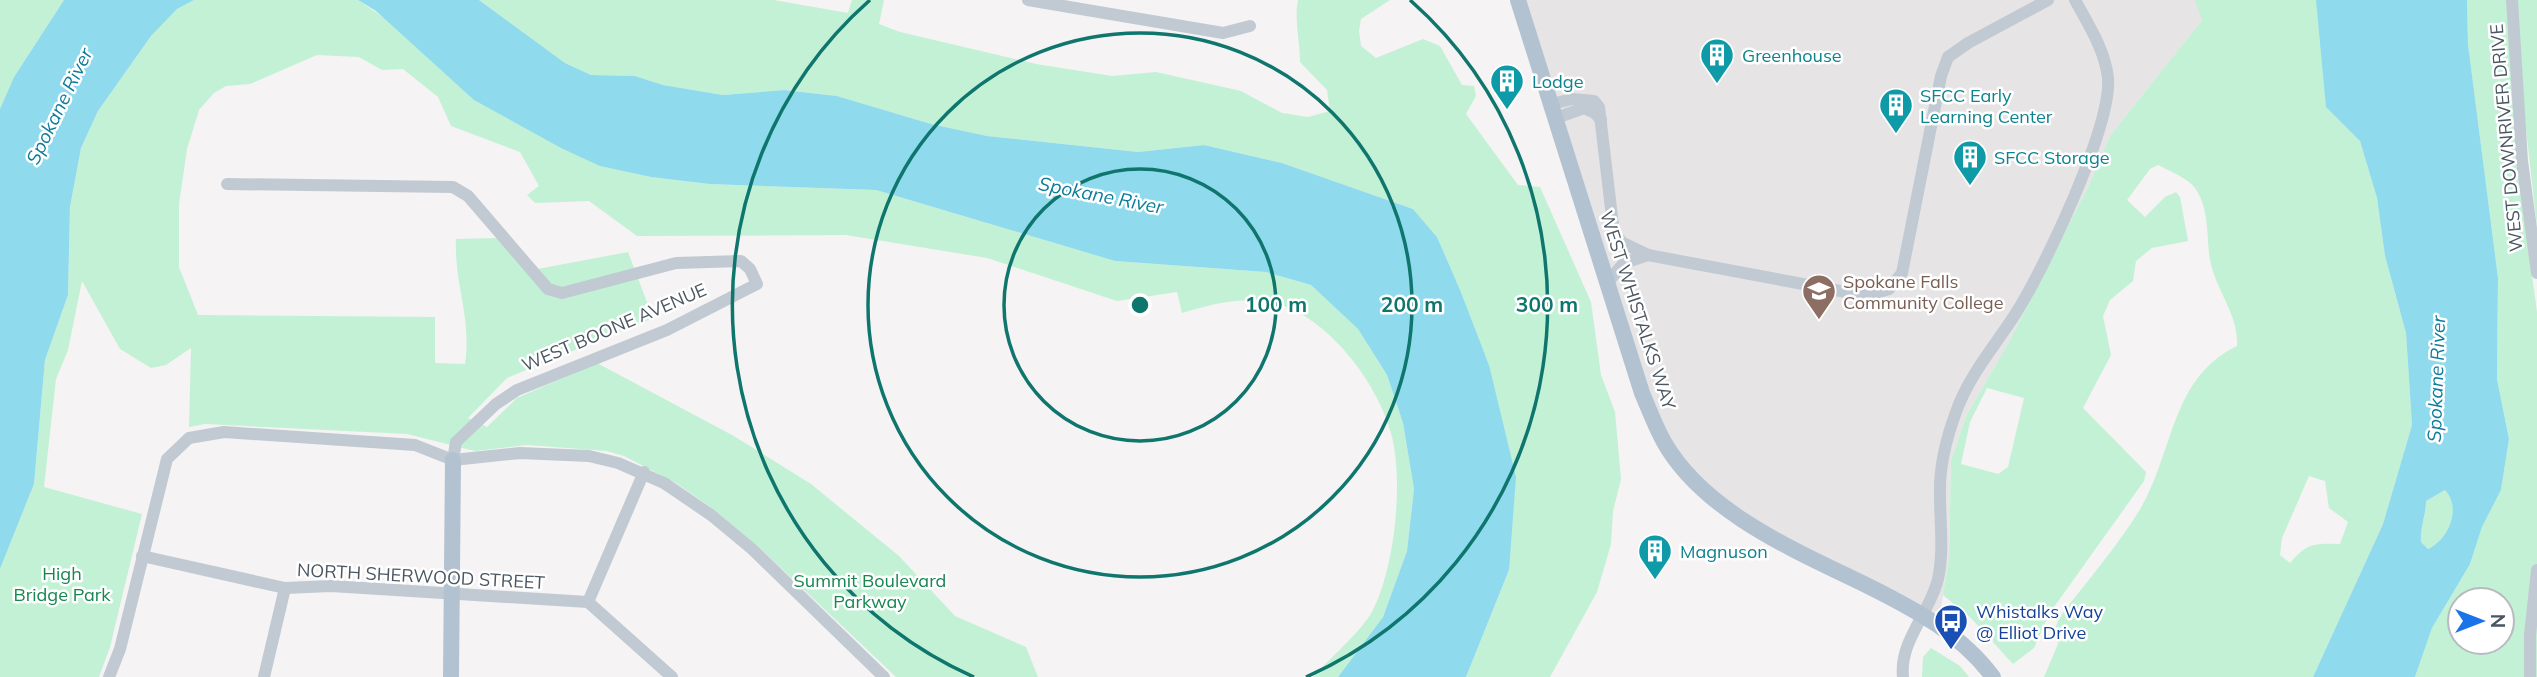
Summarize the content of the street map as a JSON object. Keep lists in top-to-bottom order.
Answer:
{
  "streets": {
    "main road": ["WEST WHISTALKS WAY", "WEST BOONE AVENUE"],
    "street": ["WEST DOWNRIVER DRIVE", "NORTH SHERWOOD STREET"]
  },
  "crossings": [
    ["WEST BOONE AVENUE", "NORTH SHERWOOD STREET"]
  ],
  "water": ["Spokane River"],
  "parks": ["High Bridge Park", "Summit Boulevard Parkway"],
  "places": {
    "building": [
      "Greenhouse",
      "Lodge",
      "SFCC Early Learning Center",
      "SFCC Storage",
      "Magnuson"
    ],
    "school or university": ["Spokane Falls Community College"],
    "bus stop": ["Whistalks Way @ Elliot Drive"]
  },
  "north": "right",
  "rings": ["100 m", "200 m", "300 m"]
}
